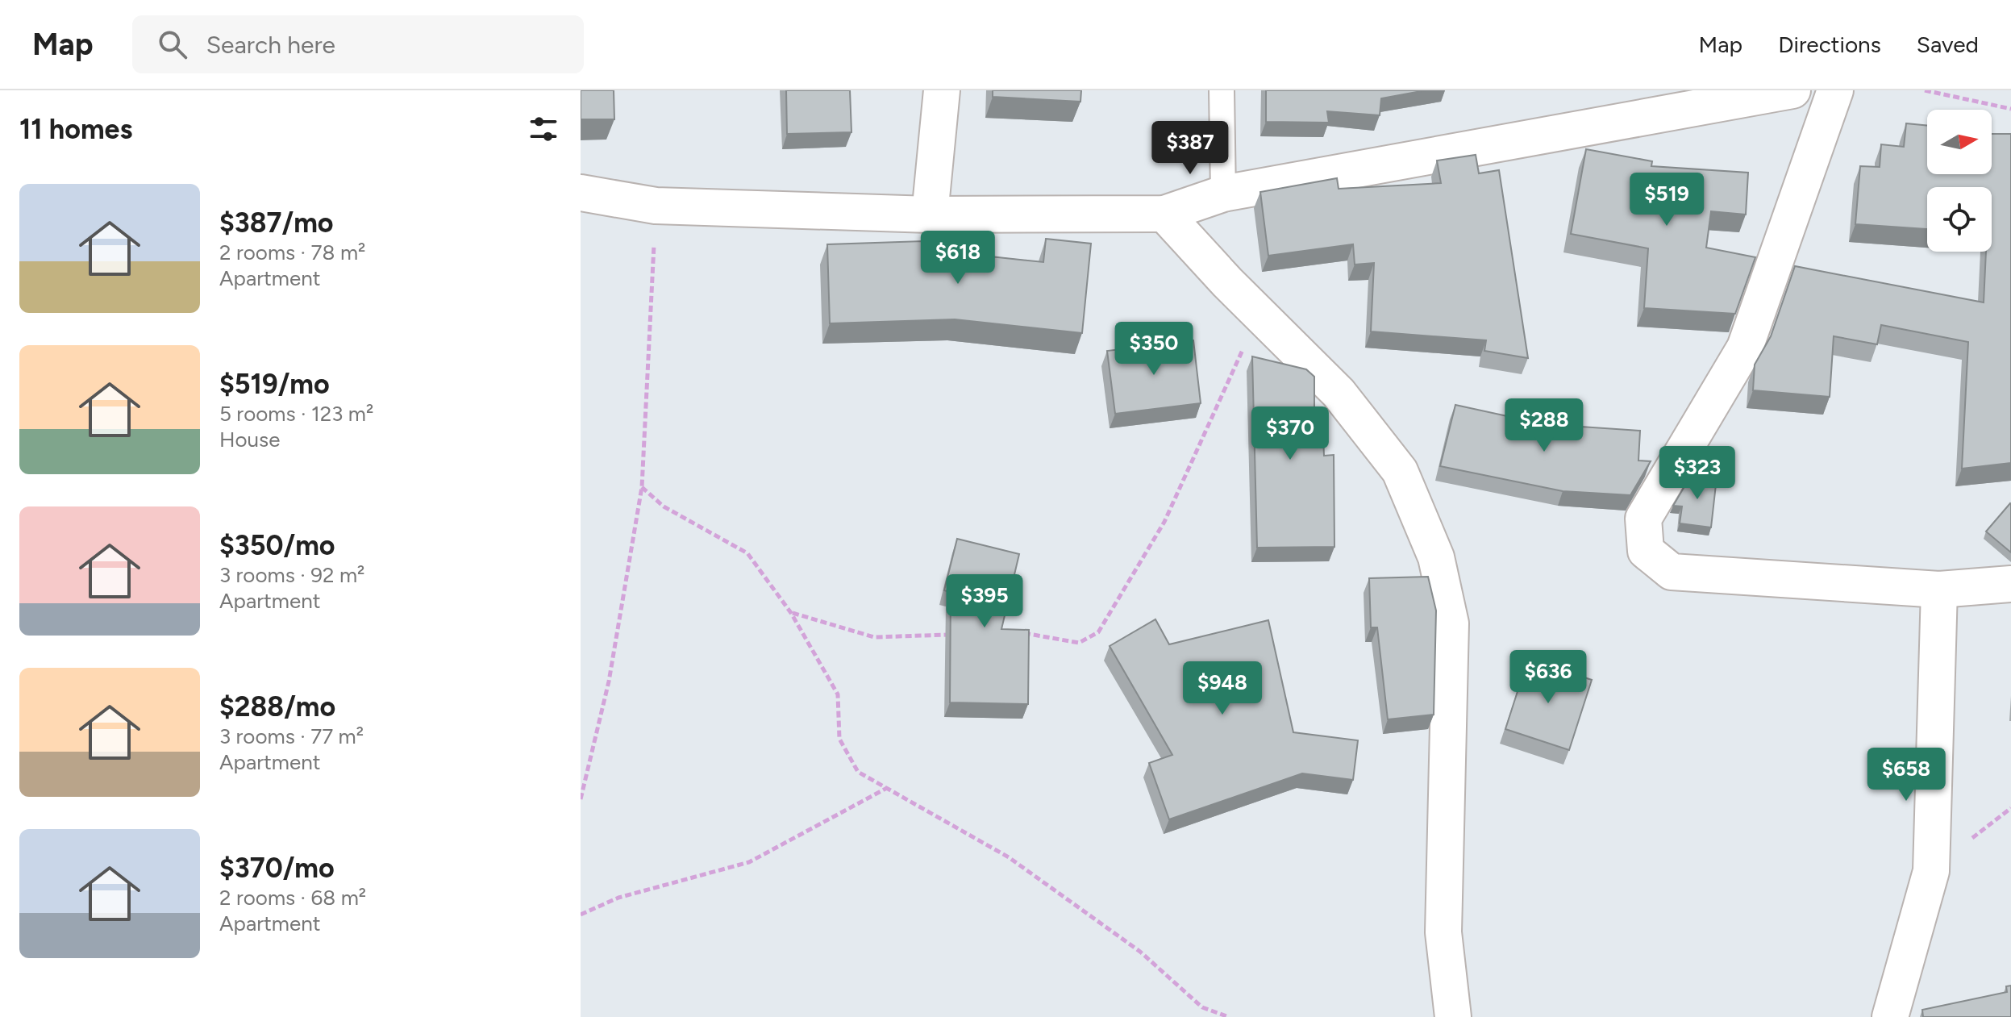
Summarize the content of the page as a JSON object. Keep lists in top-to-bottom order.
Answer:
{
  "north": "right",
  "page": {
    "header": "Map",
    "search": "Search here",
    "nav": ["Map", "Directions", "Saved"],
    "heading": "11 homes",
    "price": [
      "$387",
      "$519",
      "$618",
      "$350",
      "$288",
      "$370",
      "$323",
      "$395",
      "$636",
      "$948",
      "$658"
    ],
    "list": [
      {
        "name": "$387/mo",
        "note": "2 rooms · 78 m² · Apartment"
      },
      {
        "name": "$519/mo",
        "note": "5 rooms · 123 m² · House"
      },
      {
        "name": "$350/mo",
        "note": "3 rooms · 92 m² · Apartment"
      },
      {
        "name": "$288/mo",
        "note": "3 rooms · 77 m² · Apartment"
      },
      {
        "name": "$370/mo",
        "note": "2 rooms · 68 m² · Apartment"
      }
    ]
  }
}
